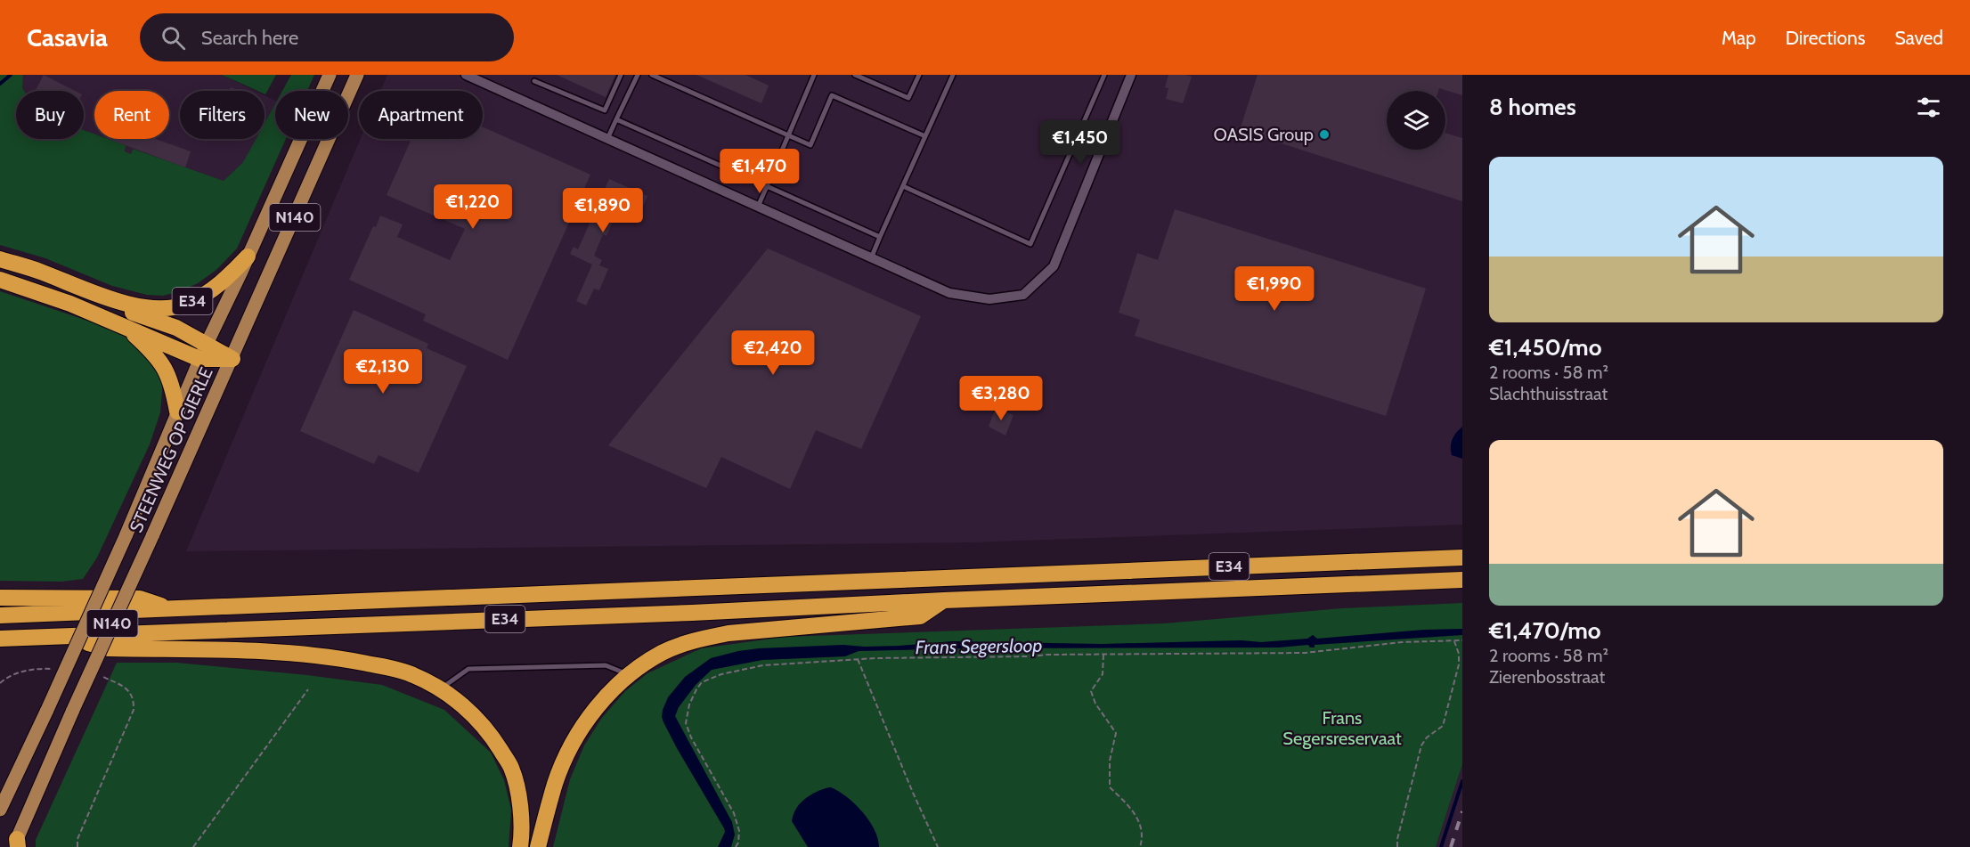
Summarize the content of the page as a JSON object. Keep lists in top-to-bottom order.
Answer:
{
  "streets": {
    "highway": ["E34"],
    "main road": ["N140", "STEENWEG OP GIERLE"]
  },
  "crossings": [
    ["E34", "STEENWEG OP GIERLE"]
  ],
  "water": ["Frans Segersloop"],
  "parks": ["Frans Segersreservaat"],
  "places": ["OASIS Group"],
  "page": {
    "header": "Casavia",
    "search": "Search here",
    "nav": ["Map", "Directions", "Saved"],
    "heading": "8 homes",
    "chip": [
      "Buy",
      "Rent",
      "Filters",
      "New",
      "Apartment"
    ],
    "price": [
      "€1,450",
      "€1,470",
      "€1,220",
      "€1,890",
      "€1,990",
      "€2,420",
      "€2,130",
      "€3,280"
    ],
    "list": [
      {
        "name": "€1,450/mo",
        "note": "2 rooms · 58 m² · Slachthuisstraat"
      },
      {
        "name": "€1,470/mo",
        "note": "2 rooms · 58 m² · Zierenbosstraat"
      }
    ]
  }
}
